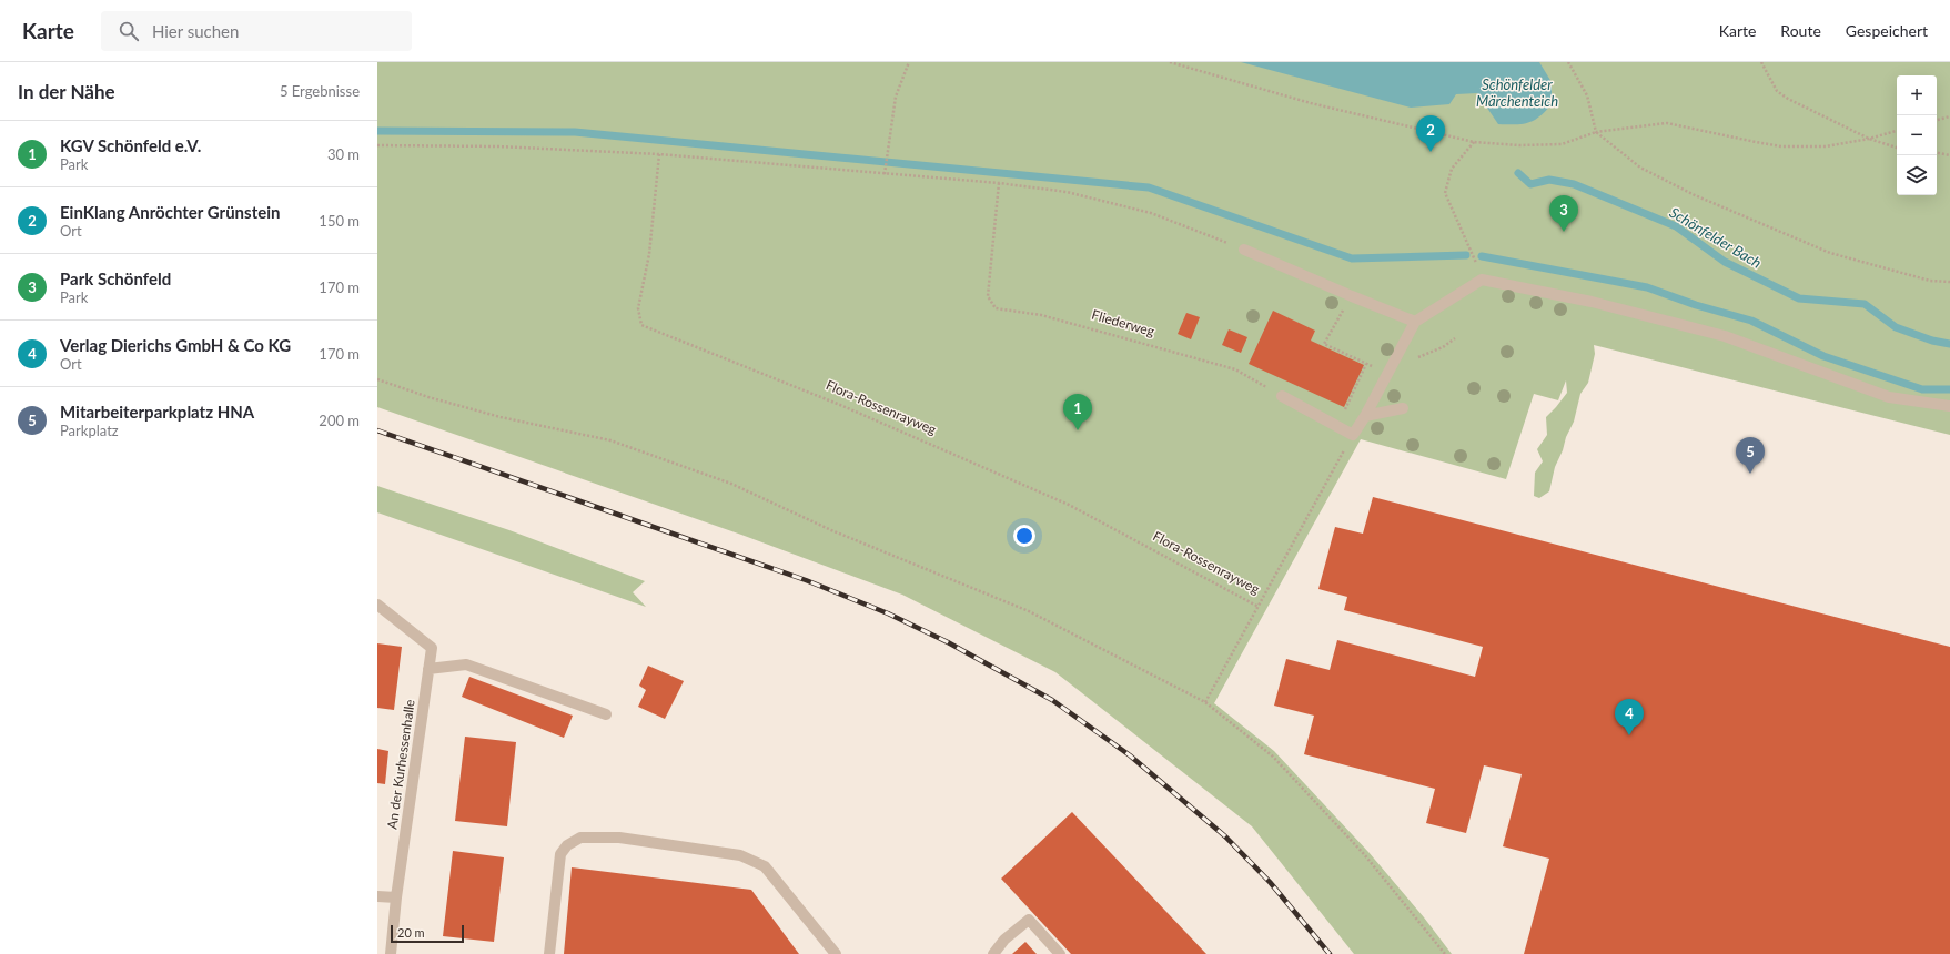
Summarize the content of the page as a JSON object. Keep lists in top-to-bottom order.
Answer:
{
  "streets": {
    "street": ["An der Kurhessenhalle"],
    "path": ["Fliederweg", "Flora-Rossenrayweg"]
  },
  "water": ["Schönfelder Märchenteich", "Schönfelder Bach"],
  "scale_bar": "20 m",
  "page": {
    "header": "Karte",
    "search": "Hier suchen",
    "nav": ["Karte", "Route", "Gespeichert"],
    "heading": ["In der Nähe", "5 Ergebnisse"],
    "map_buttons": ["+", "−"],
    "pins": [
      "2",
      "3",
      "1",
      "5",
      "4"
    ],
    "list": [
      {
        "mark": "1",
        "name": "KGV Schönfeld e.V.",
        "note": "Park",
        "value": "30 m"
      },
      {
        "mark": "2",
        "name": "EinKlang Anröchter Grünstein",
        "note": "Ort",
        "value": "150 m"
      },
      {
        "mark": "3",
        "name": "Park Schönfeld",
        "note": "Park",
        "value": "170 m"
      },
      {
        "mark": "4",
        "name": "Verlag Dierichs GmbH & Co KG",
        "note": "Ort",
        "value": "170 m"
      },
      {
        "mark": "5",
        "name": "Mitarbeiterparkplatz HNA",
        "note": "Parkplatz",
        "value": "200 m"
      }
    ],
    "scale": "20 m"
  }
}
